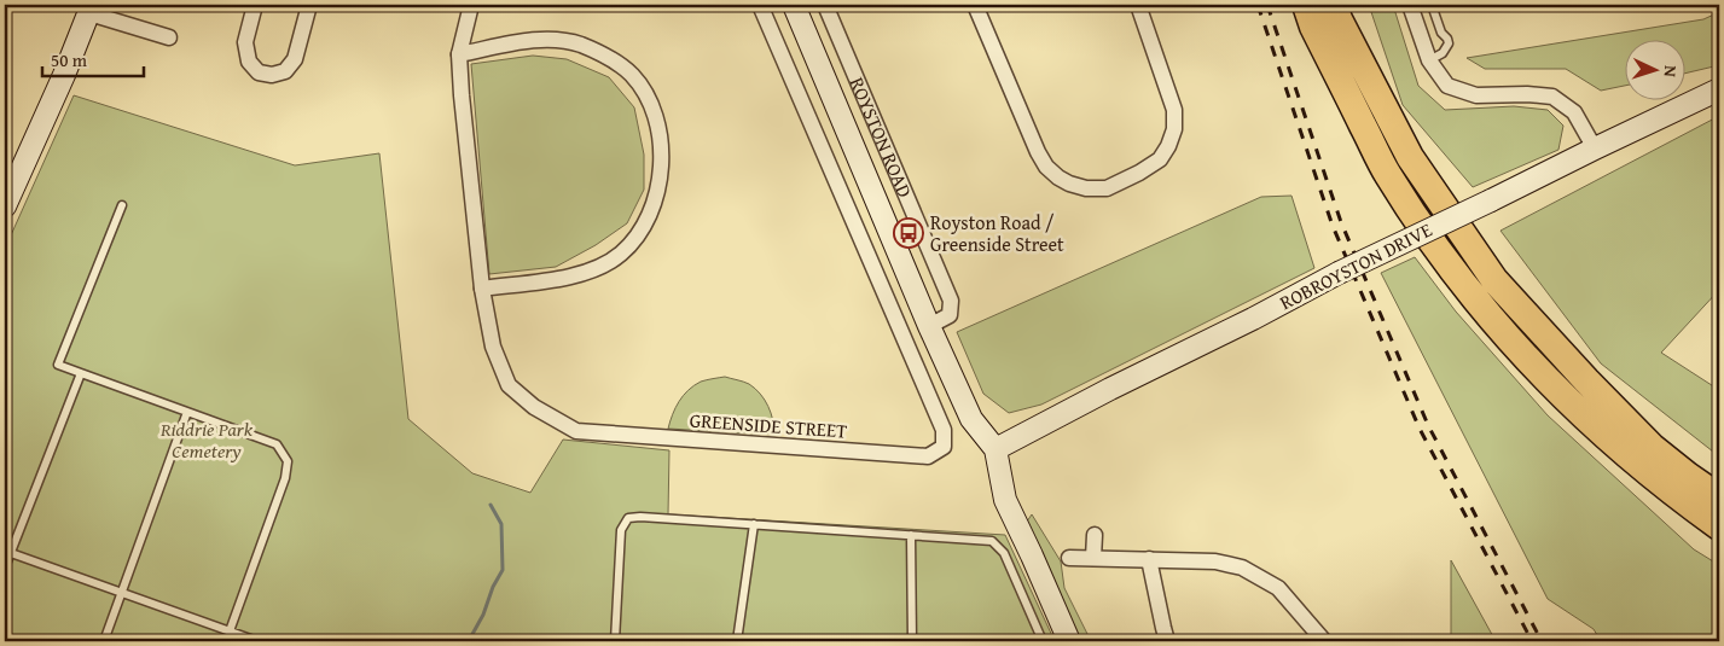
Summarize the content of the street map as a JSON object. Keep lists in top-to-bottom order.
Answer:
{
  "streets": {
    "main road": ["ROYSTON ROAD", "ROBROYSTON DRIVE"],
    "street": ["GREENSIDE STREET"]
  },
  "crossings": [
    ["ROYSTON ROAD", "ROBROYSTON DRIVE"]
  ],
  "parks": ["Riddrie Park Cemetery"],
  "places": {
    "bus stop": ["Royston Road / Greenside Street"]
  },
  "scale_bar": "50 m",
  "north": "right"
}
